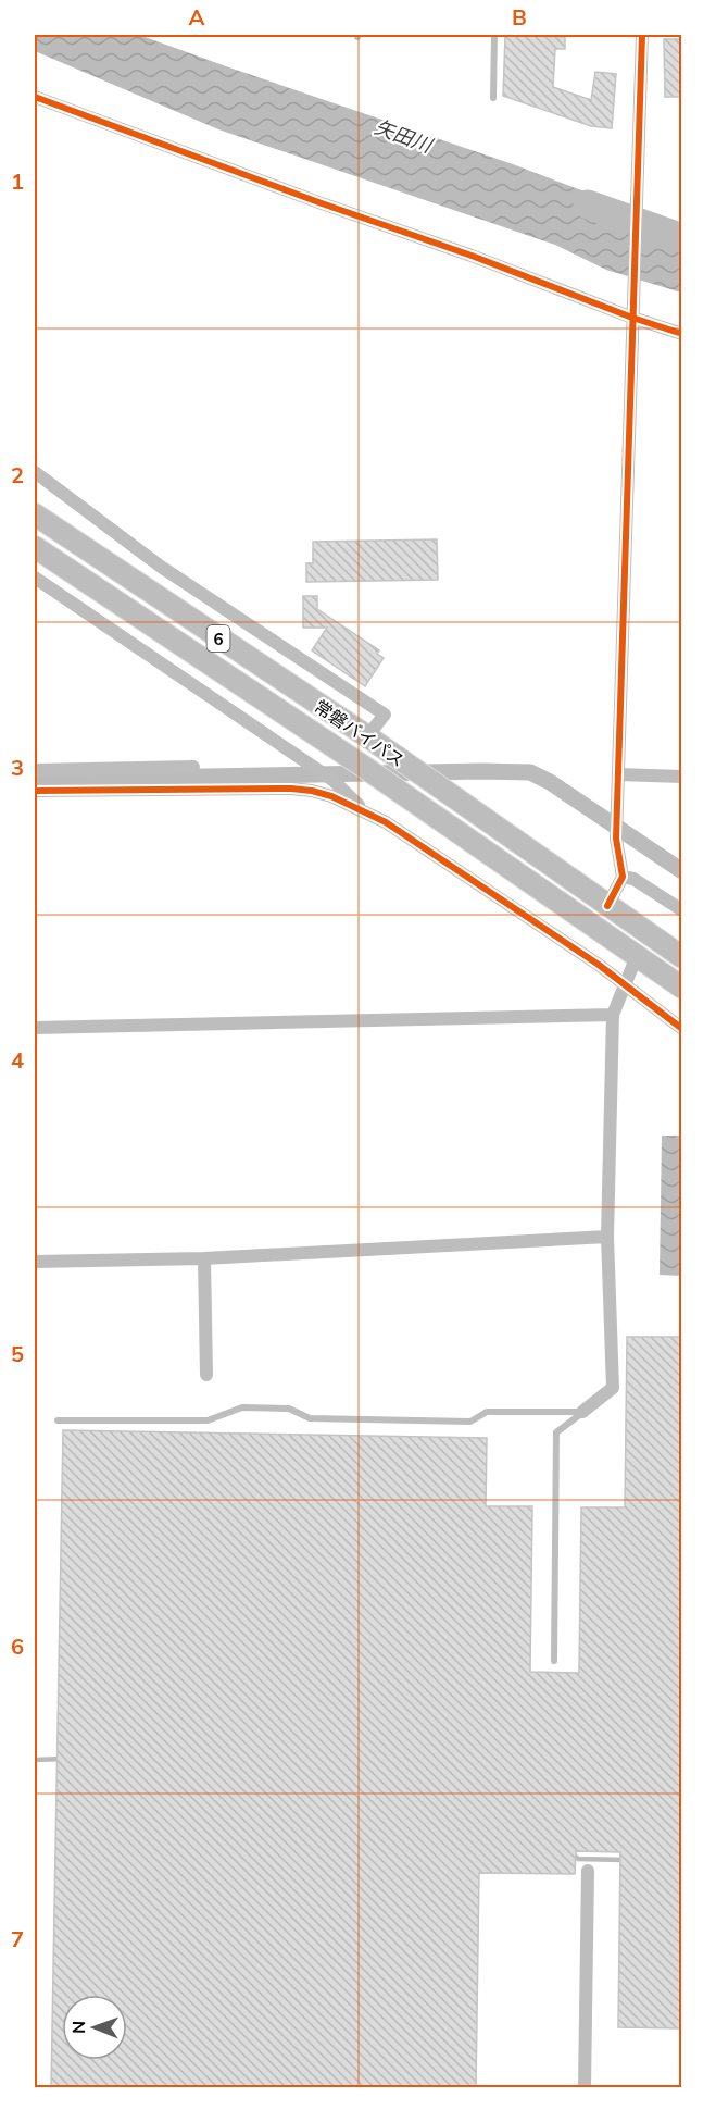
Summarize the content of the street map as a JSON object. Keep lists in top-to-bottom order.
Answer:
{
  "streets": {
    "highway": ["6", "常磐バイパス"]
  },
  "water": ["矢田川"],
  "north": "left",
  "grid": {
    "columns": ["A", "B"],
    "rows": [
      "1",
      "2",
      "3",
      "4",
      "5",
      "6",
      "7"
    ]
  }
}
